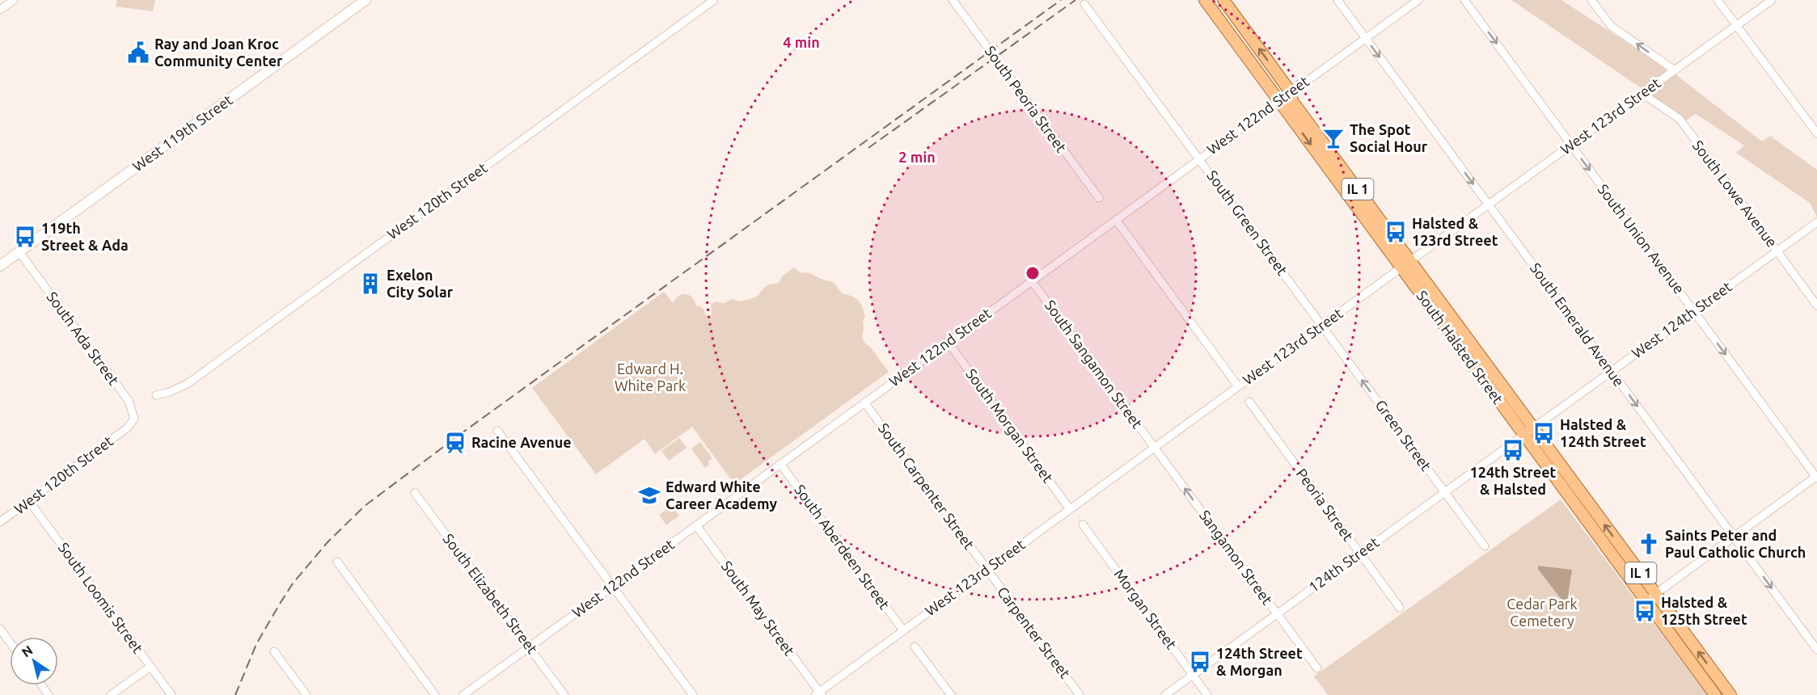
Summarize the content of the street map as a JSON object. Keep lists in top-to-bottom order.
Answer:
{
  "streets": {
    "main road": ["IL 1", "South Halsted Street"],
    "street": [
      "South Peoria Street",
      "West 122nd Street",
      "West 123rd Street",
      "West 119th Street",
      "South Lowe Avenue",
      "West 120th Street",
      "South Green Street",
      "South Union Avenue",
      "West 124th Street",
      "South Emerald Avenue",
      "South Ada Street",
      "South Sangamon Street",
      "South Morgan Street",
      "Green Street",
      "South Carpenter Street",
      "Peoria Street",
      "South Aberdeen Street",
      "Sangamon Street",
      "124th Street",
      "South Elizabeth Street",
      "South Loomis Street",
      "South May Street",
      "Morgan Street",
      "Carpenter Street"
    ]
  },
  "crossings": [
    ["West 122nd Street", "South Green Street"],
    ["West 122nd Street", "South Emerald Avenue"],
    ["West 122nd Street", "South Halsted Street"],
    ["West 122nd Street", "South Sangamon Street"],
    ["West 122nd Street", "South Morgan Street"],
    ["West 122nd Street", "South Carpenter Street"],
    ["West 122nd Street", "South Aberdeen Street"],
    ["West 122nd Street", "South Elizabeth Street"],
    ["West 122nd Street", "South May Street"],
    ["West 123rd Street", "South Lowe Avenue"],
    ["West 123rd Street", "South Green Street"],
    ["West 123rd Street", "South Union Avenue"],
    ["West 123rd Street", "South Emerald Avenue"],
    ["West 123rd Street", "South Halsted Street"],
    ["West 123rd Street", "South Sangamon Street"],
    ["West 123rd Street", "South Morgan Street"],
    ["West 123rd Street", "Green Street"],
    ["West 123rd Street", "South Carpenter Street"],
    ["West 123rd Street", "South Aberdeen Street"],
    ["West 123rd Street", "Sangamon Street"],
    ["West 123rd Street", "South May Street"],
    ["West 123rd Street", "Carpenter Street"],
    ["West 119th Street", "South Ada Street"],
    ["South Lowe Avenue", "West 124th Street"],
    ["West 120th Street", "South Ada Street"],
    ["West 120th Street", "South Loomis Street"],
    ["South Green Street", "Green Street"],
    ["South Union Avenue", "West 124th Street"],
    ["West 124th Street", "South Emerald Avenue"],
    ["West 124th Street", "South Halsted Street"],
    ["West 124th Street", "124th Street"],
    ["South Halsted Street", "124th Street"],
    ["South Sangamon Street", "Sangamon Street"],
    ["Green Street", "124th Street"],
    ["South Carpenter Street", "Carpenter Street"],
    ["Peoria Street", "124th Street"],
    ["Sangamon Street", "124th Street"],
    ["124th Street", "Morgan Street"]
  ],
  "one_way": [
    "South Union Avenue",
    "South Emerald Avenue",
    "Green Street",
    "Sangamon Street"
  ],
  "parks": ["Edward H. White Park", "Cedar Park Cemetery"],
  "places": {
    "public building": ["Ray and Joan Kroc Community Center"],
    "bar": ["The Spot Social Hour"],
    "bus stop": [
      "Halsted & 123rd Street",
      "119th Street & Ada",
      "Halsted & 124th Street",
      "124th Street & Halsted",
      "Halsted & 125th Street",
      "124th Street & Morgan"
    ],
    "building": ["Exelon City Solar"],
    "station": ["Racine Avenue"],
    "school or university": ["Edward White Career Academy"],
    "church": ["Saints Peter and Paul Catholic Church"]
  },
  "north": "top left",
  "rings": ["4 min", "2 min"]
}
